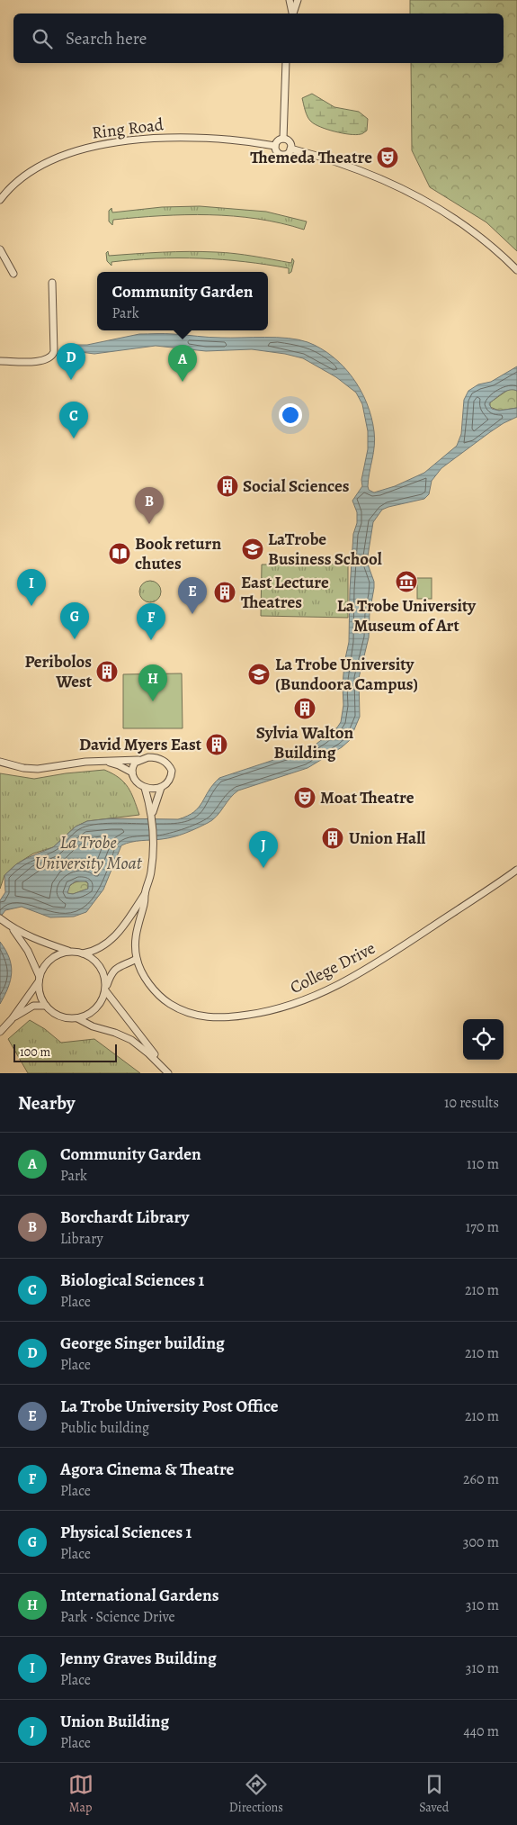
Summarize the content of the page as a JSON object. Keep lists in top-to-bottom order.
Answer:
{
  "streets": {
    "street": ["Ring Road", "College Drive"]
  },
  "water": ["La Trobe University Moat"],
  "places": {
    "theatre": ["Themeda Theatre", "Moat Theatre"],
    "building": [
      "Social Sciences",
      "East Lecture Theatres",
      "Peribolos West",
      "Sylvia Walton Building",
      "David Myers East",
      "Union Hall"
    ],
    "school or university": ["LaTrobe Business School", "La Trobe University (Bundoora Campus)"],
    "library": ["Book return chutes"],
    "museum": ["La Trobe University Museum of Art"]
  },
  "scale_bar": "100 m",
  "page": {
    "search": "Search here",
    "popup": ["Community Garden", "Park"],
    "pins": [
      "D",
      "A",
      "C",
      "B",
      "I",
      "E",
      "G",
      "F",
      "H",
      "J"
    ],
    "scale": "100 m",
    "heading": ["Nearby", "10 results"],
    "list": [
      {
        "mark": "A",
        "name": "Community Garden",
        "note": "Park",
        "value": "110 m"
      },
      {
        "mark": "B",
        "name": "Borchardt Library",
        "note": "Library",
        "value": "170 m"
      },
      {
        "mark": "C",
        "name": "Biological Sciences 1",
        "note": "Place",
        "value": "210 m"
      },
      {
        "mark": "D",
        "name": "George Singer building",
        "note": "Place",
        "value": "210 m"
      },
      {
        "mark": "E",
        "name": "La Trobe University Post Office",
        "note": "Public building",
        "value": "210 m"
      },
      {
        "mark": "F",
        "name": "Agora Cinema & Theatre",
        "note": "Place",
        "value": "260 m"
      },
      {
        "mark": "G",
        "name": "Physical Sciences 1",
        "note": "Place",
        "value": "300 m"
      },
      {
        "mark": "H",
        "name": "International Gardens",
        "note": "Park · Science Drive",
        "value": "310 m"
      },
      {
        "mark": "I",
        "name": "Jenny Graves Building",
        "note": "Place",
        "value": "310 m"
      },
      {
        "mark": "J",
        "name": "Union Building",
        "note": "Place",
        "value": "440 m"
      }
    ],
    "nav": ["Map", "Directions", "Saved"]
  }
}
